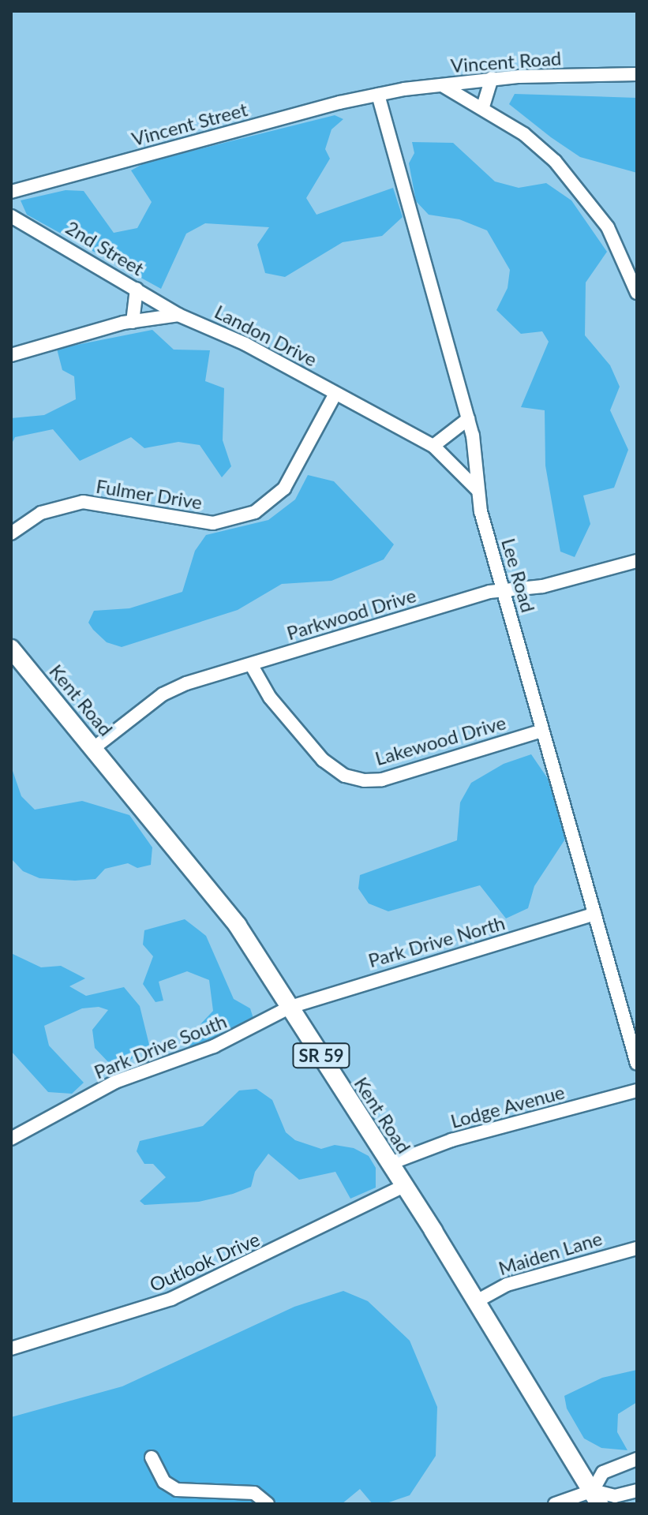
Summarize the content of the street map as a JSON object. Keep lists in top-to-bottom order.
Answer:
{
  "streets": {
    "main road": ["Kent Road", "SR 59"],
    "street": [
      "Vincent Road",
      "Vincent Street",
      "2nd Street",
      "Landon Drive",
      "Fulmer Drive",
      "Lee Road",
      "Parkwood Drive",
      "Lakewood Drive",
      "Park Drive North",
      "Park Drive South",
      "Lodge Avenue",
      "Maiden Lane",
      "Outlook Drive"
    ]
  },
  "crossings": [
    ["Vincent Road", "Vincent Street"],
    ["Vincent Road", "Lee Road"],
    ["Vincent Street", "Lee Road"],
    ["2nd Street", "Landon Drive"],
    ["Landon Drive", "Fulmer Drive"],
    ["Landon Drive", "Lee Road"],
    ["Lee Road", "Parkwood Drive"],
    ["Lee Road", "Lakewood Drive"],
    ["Lee Road", "Park Drive North"],
    ["Parkwood Drive", "Kent Road"],
    ["Parkwood Drive", "Lakewood Drive"],
    ["Kent Road", "Park Drive North"],
    ["Kent Road", "Park Drive South"],
    ["Kent Road", "Lodge Avenue"],
    ["Kent Road", "Maiden Lane"],
    ["Kent Road", "Outlook Drive"],
    ["Park Drive North", "Park Drive South"]
  ]
}
